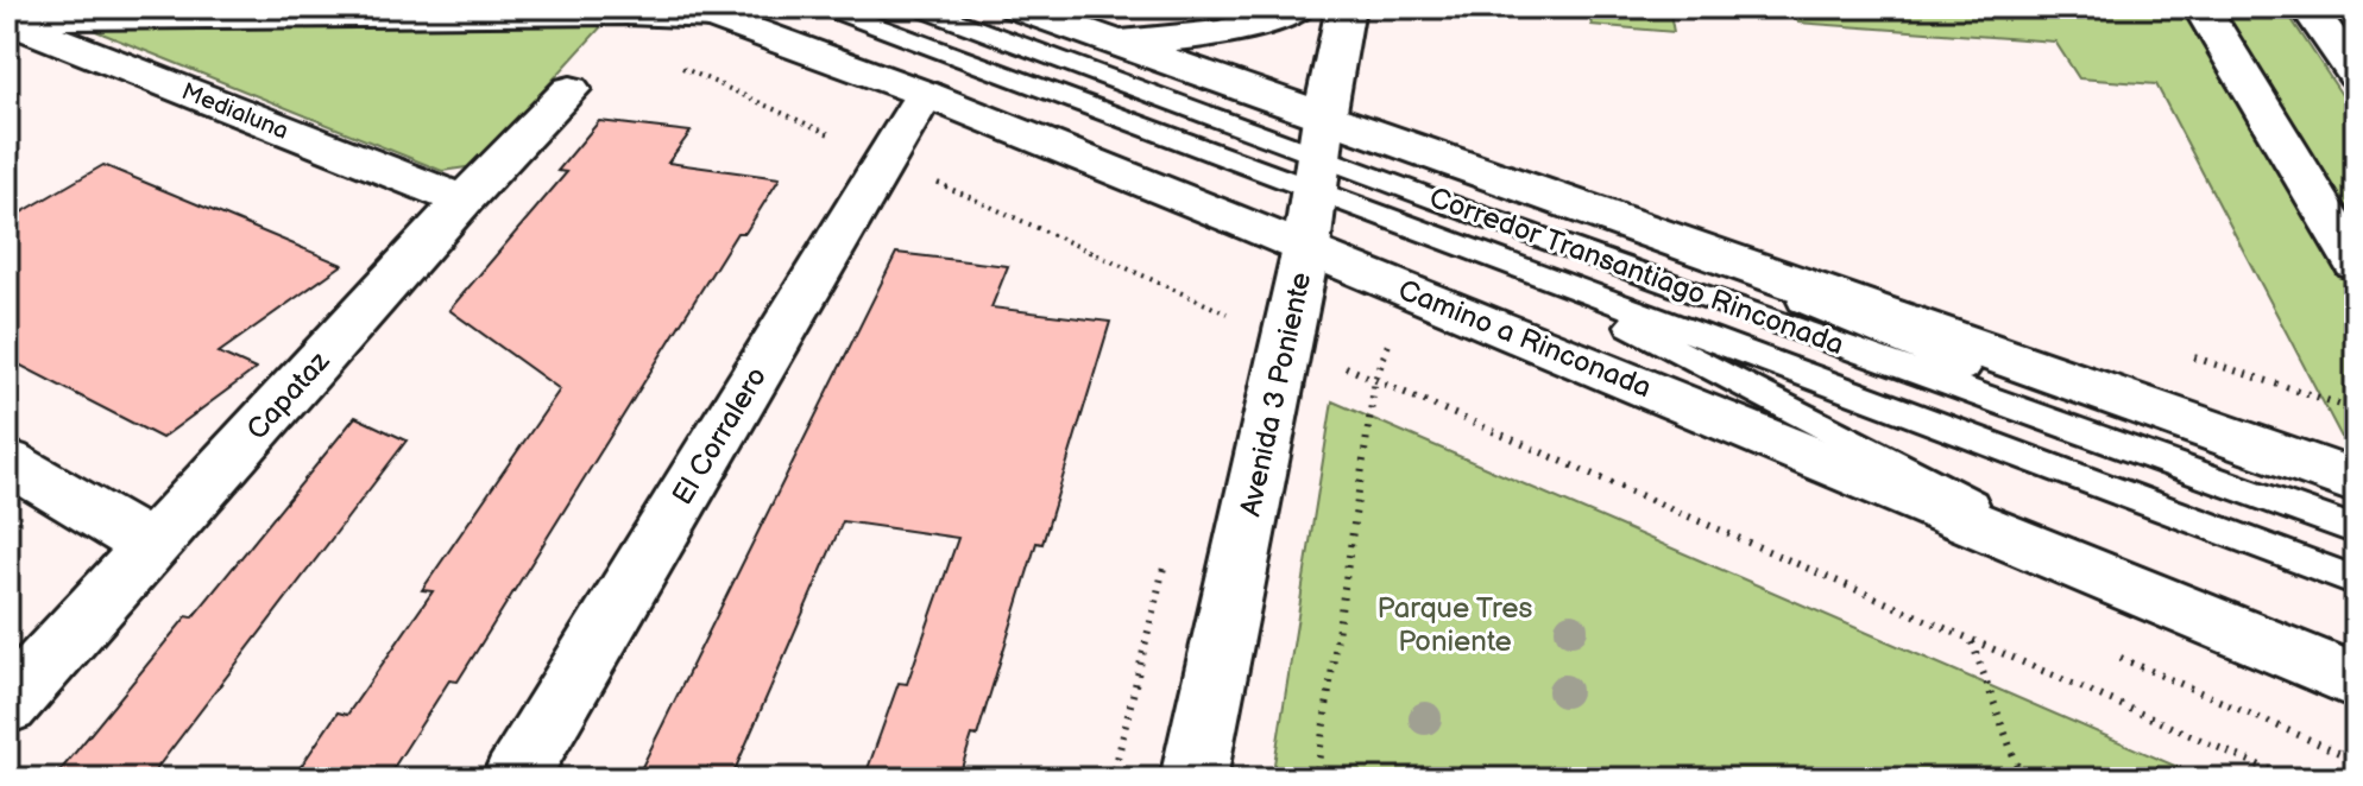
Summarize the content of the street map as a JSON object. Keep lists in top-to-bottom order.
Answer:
{
  "streets": {
    "street": [
      "Medialuna",
      "Camino a Rinconada",
      "Avenida 3 Poniente",
      "Capataz",
      "El Corralero"
    ],
    "lane": ["Corredor Transantiago Rinconada"]
  },
  "crossings": [
    ["Medialuna", "Camino a Rinconada"],
    ["Medialuna", "Capataz"],
    ["Corredor Transantiago Rinconada", "Camino a Rinconada"],
    ["Corredor Transantiago Rinconada", "Avenida 3 Poniente"],
    ["Camino a Rinconada", "Avenida 3 Poniente"],
    ["Camino a Rinconada", "El Corralero"]
  ],
  "parks": ["Parque Tres Poniente"]
}
